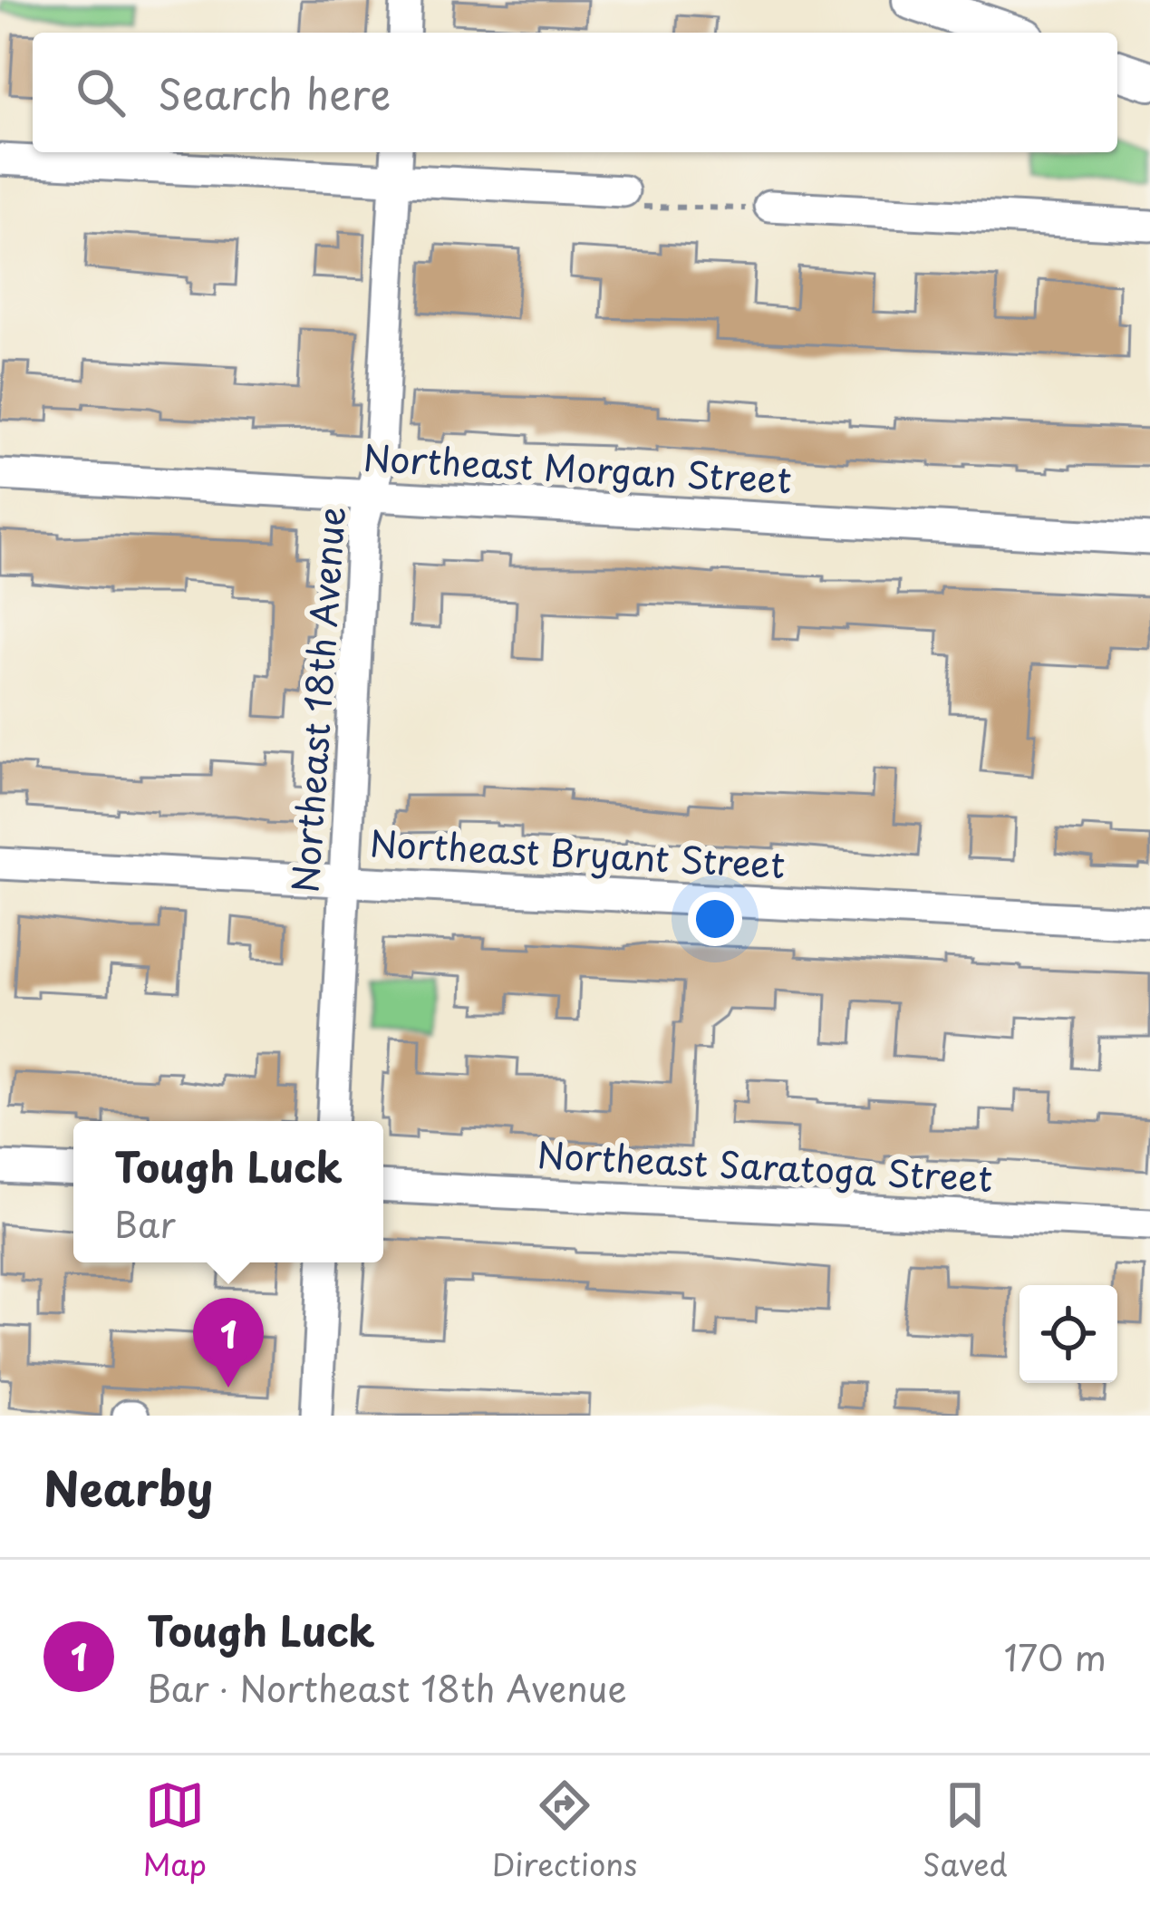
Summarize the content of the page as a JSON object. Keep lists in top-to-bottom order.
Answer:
{
  "streets": {
    "street": [
      "Northeast Morgan Street",
      "Northeast 18th Avenue",
      "Northeast Bryant Street",
      "Northeast Saratoga Street"
    ]
  },
  "crossings": [
    ["Northeast Morgan Street", "Northeast 18th Avenue"],
    ["Northeast 18th Avenue", "Northeast Bryant Street"]
  ],
  "page": {
    "search": "Search here",
    "popup": ["Tough Luck", "Bar"],
    "pins": "1",
    "heading": "Nearby",
    "list": [
      {
        "mark": "1",
        "name": "Tough Luck",
        "note": "Bar · Northeast 18th Avenue",
        "value": "170 m"
      }
    ],
    "nav": ["Map", "Directions", "Saved"]
  }
}
